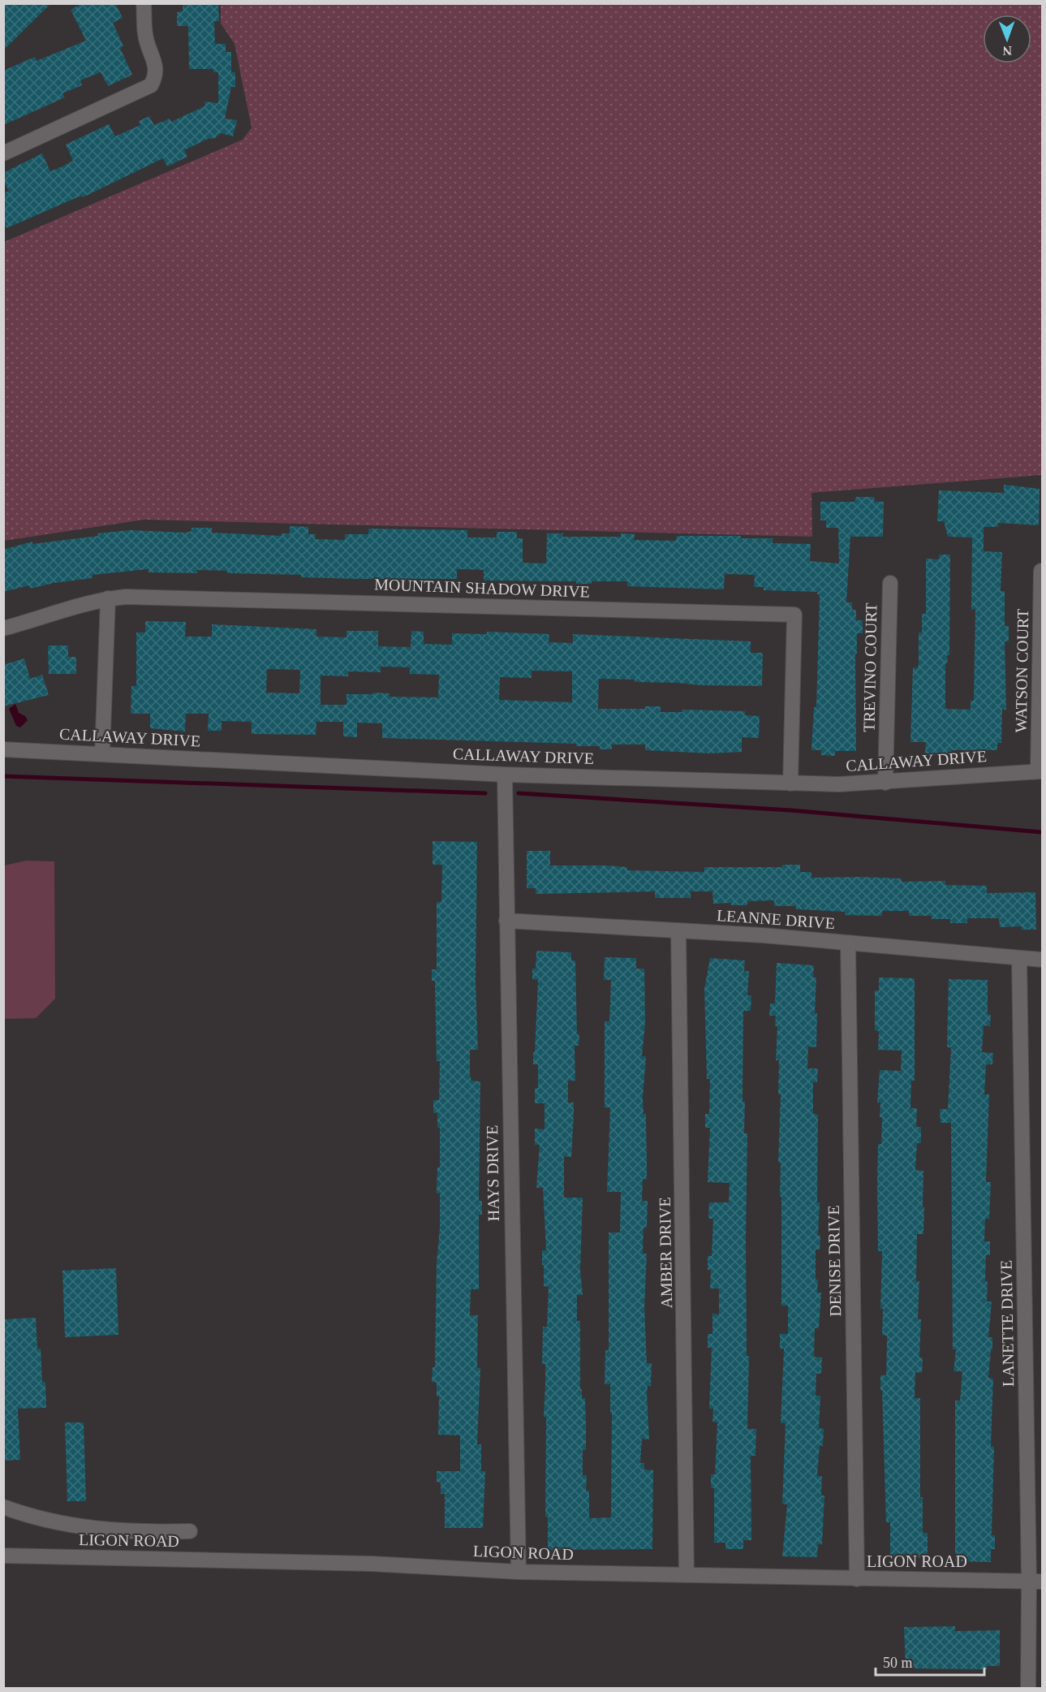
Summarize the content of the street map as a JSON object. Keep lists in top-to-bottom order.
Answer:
{
  "streets": {
    "street": [
      "MOUNTAIN SHADOW DRIVE",
      "TREVINO COURT",
      "WATSON COURT",
      "CALLAWAY DRIVE",
      "LEANNE DRIVE",
      "HAYS DRIVE",
      "AMBER DRIVE",
      "DENISE DRIVE",
      "LANETTE DRIVE",
      "LIGON ROAD"
    ]
  },
  "crossings": [
    ["MOUNTAIN SHADOW DRIVE", "CALLAWAY DRIVE"],
    ["TREVINO COURT", "CALLAWAY DRIVE"],
    ["WATSON COURT", "CALLAWAY DRIVE"],
    ["CALLAWAY DRIVE", "HAYS DRIVE"],
    ["LEANNE DRIVE", "HAYS DRIVE"],
    ["LEANNE DRIVE", "AMBER DRIVE"],
    ["LEANNE DRIVE", "DENISE DRIVE"],
    ["LEANNE DRIVE", "LANETTE DRIVE"],
    ["HAYS DRIVE", "LIGON ROAD"],
    ["AMBER DRIVE", "LIGON ROAD"],
    ["DENISE DRIVE", "LIGON ROAD"],
    ["LANETTE DRIVE", "LIGON ROAD"]
  ],
  "scale_bar": "50 m",
  "north": "bottom"
}
